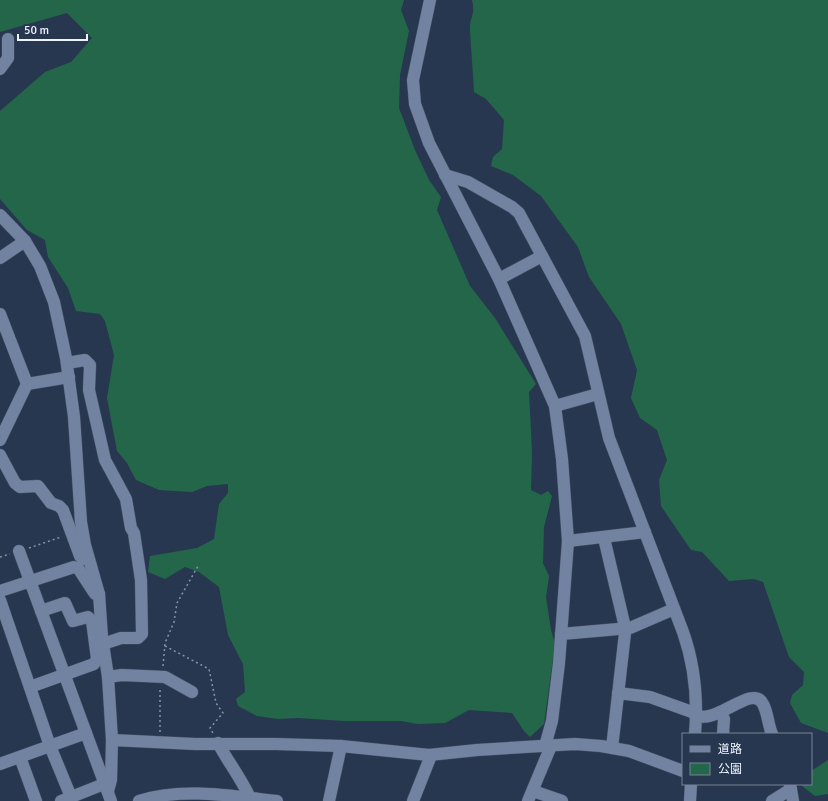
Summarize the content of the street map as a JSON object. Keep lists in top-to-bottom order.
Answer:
{
  "legend": ["道路", "公園"],
  "scale_bar": "50 m"
}
